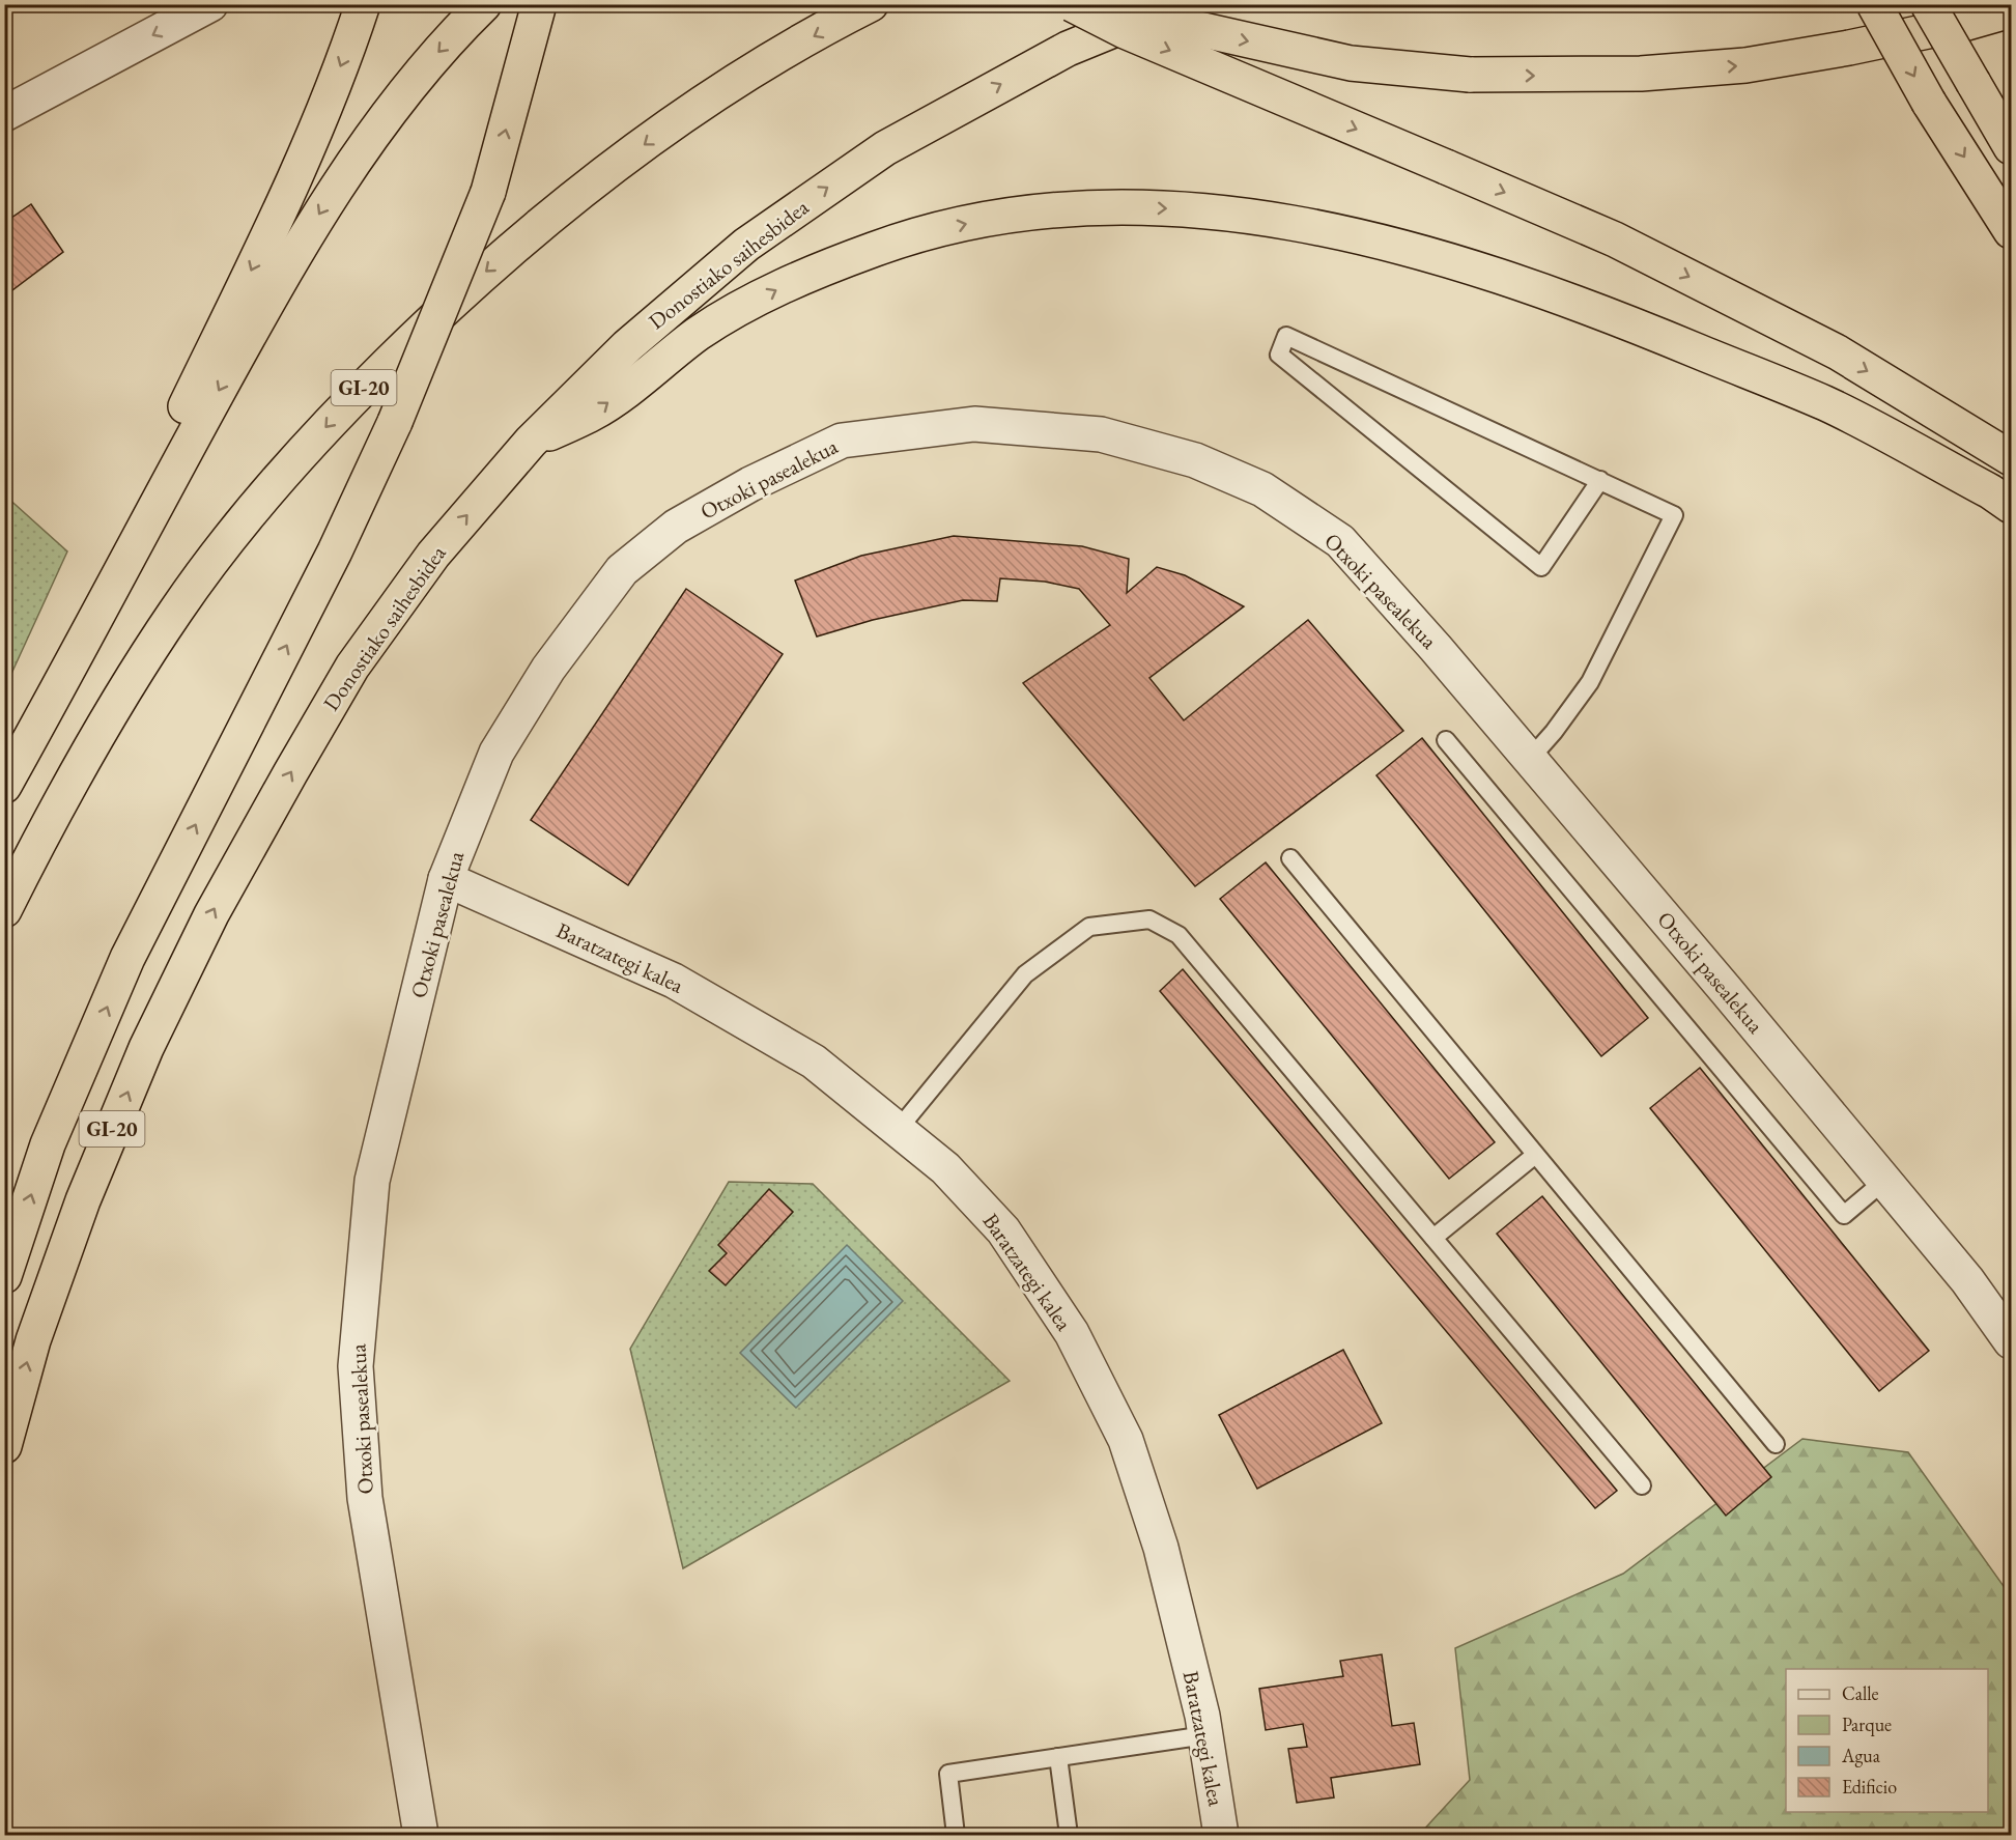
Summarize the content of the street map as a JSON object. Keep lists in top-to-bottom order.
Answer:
{
  "streets": {
    "highway": ["Donostiako saihesbidea", "GI-20"],
    "street": ["Otxoki pasealekua", "Baratzategi kalea"]
  },
  "crossings": [
    ["Otxoki pasealekua", "Baratzategi kalea"]
  ],
  "legend": [
    "Calle",
    "Parque",
    "Agua",
    "Edificio"
  ]
}
